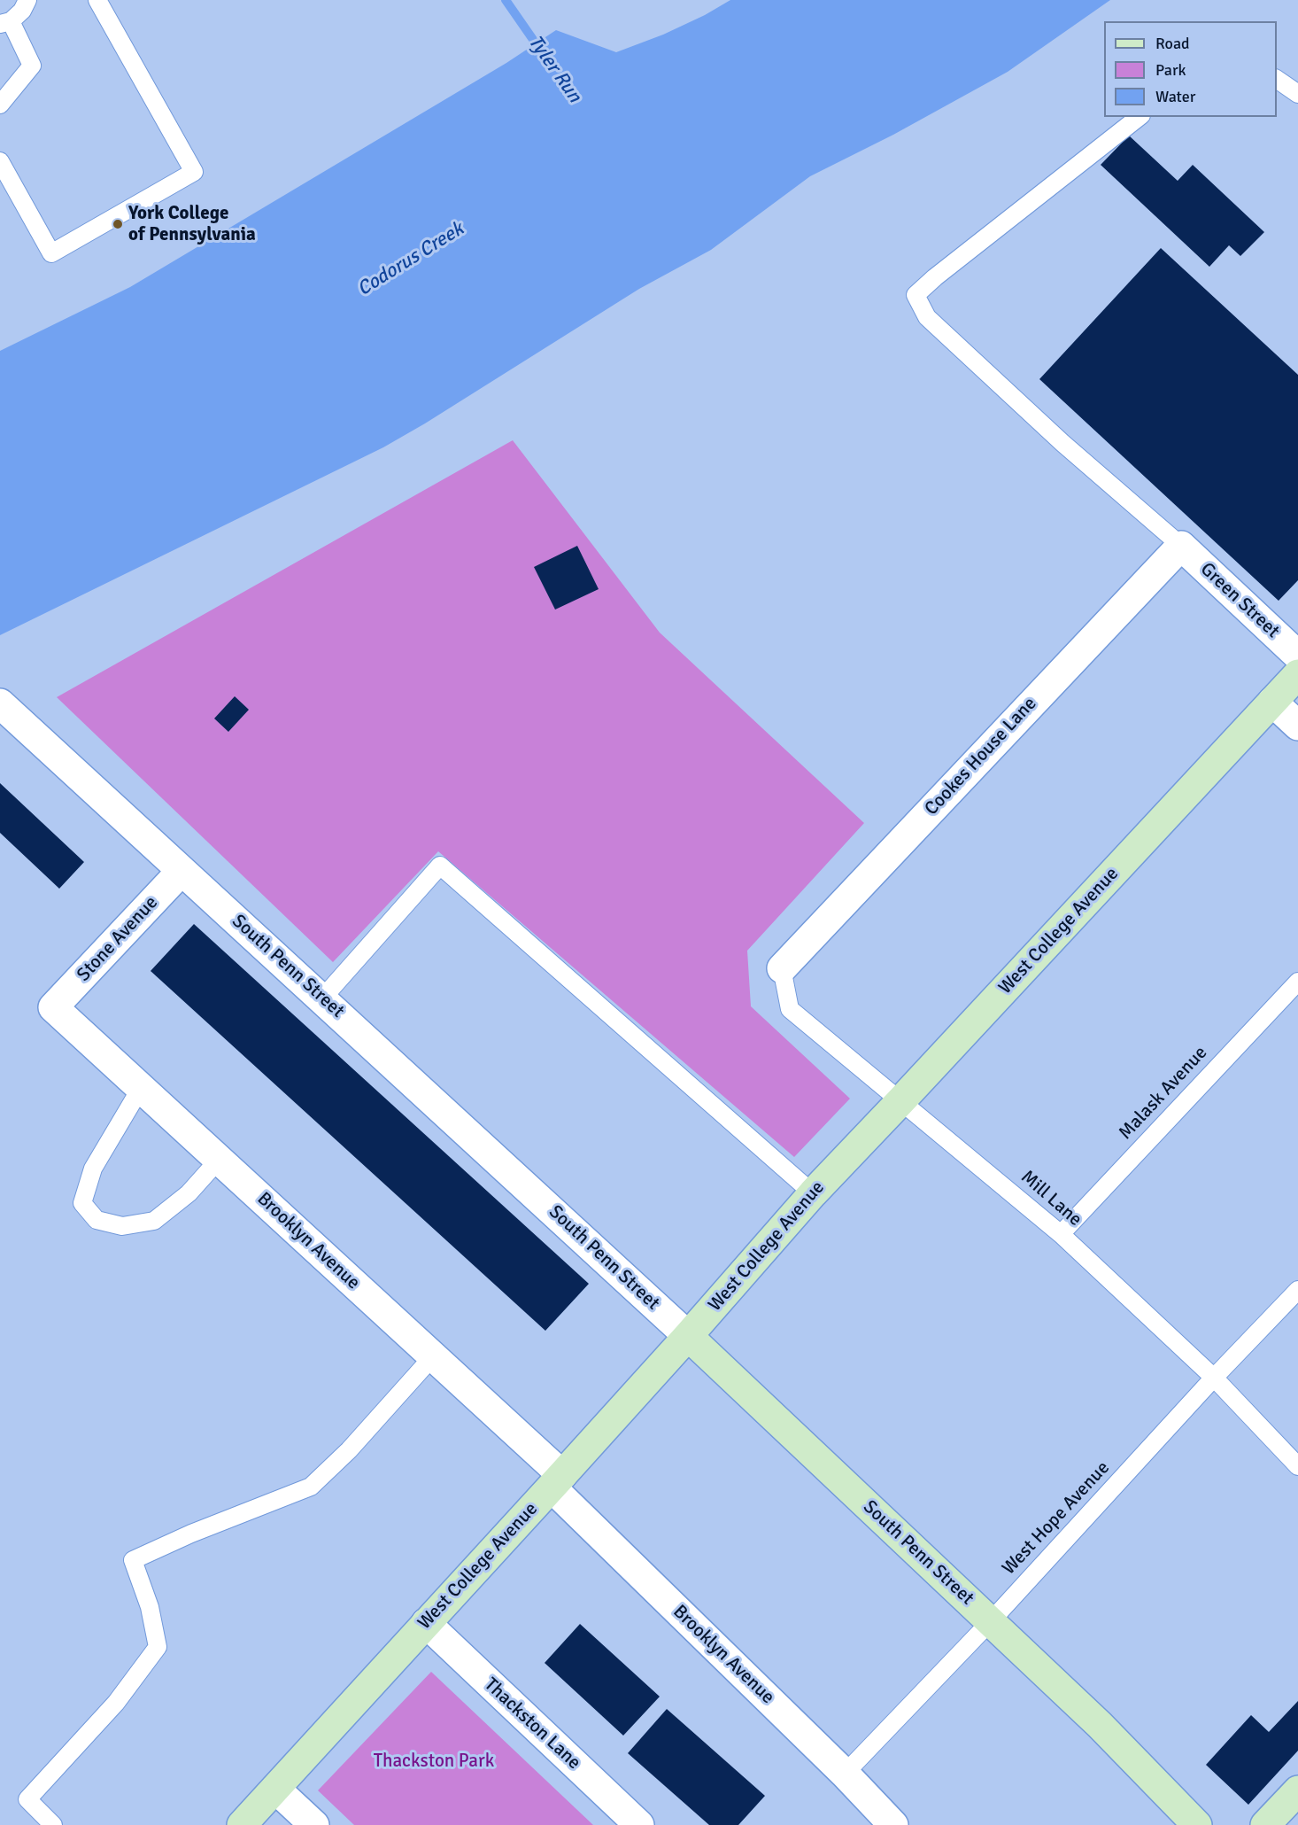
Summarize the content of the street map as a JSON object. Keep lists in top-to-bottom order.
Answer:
{
  "streets": {
    "street": [
      "Green Street",
      "Cookes House Lane",
      "West College Avenue",
      "Stone Avenue",
      "South Penn Street",
      "Brooklyn Avenue",
      "Thackston Lane"
    ],
    "lane": ["Malask Avenue", "Mill Lane", "West Hope Avenue"]
  },
  "crossings": [
    ["Green Street", "Cookes House Lane"],
    ["Cookes House Lane", "Mill Lane"],
    ["West College Avenue", "South Penn Street"],
    ["West College Avenue", "Mill Lane"],
    ["West College Avenue", "Brooklyn Avenue"],
    ["West College Avenue", "Thackston Lane"],
    ["Stone Avenue", "South Penn Street"],
    ["Stone Avenue", "Brooklyn Avenue"],
    ["South Penn Street", "West Hope Avenue"],
    ["Malask Avenue", "Mill Lane"],
    ["Mill Lane", "West Hope Avenue"],
    ["Brooklyn Avenue", "West Hope Avenue"]
  ],
  "water": ["Tyler Run", "Codorus Creek"],
  "parks": ["Thackston Park"],
  "places": ["York College of Pennsylvania"],
  "legend": ["Road", "Park", "Water"]
}
